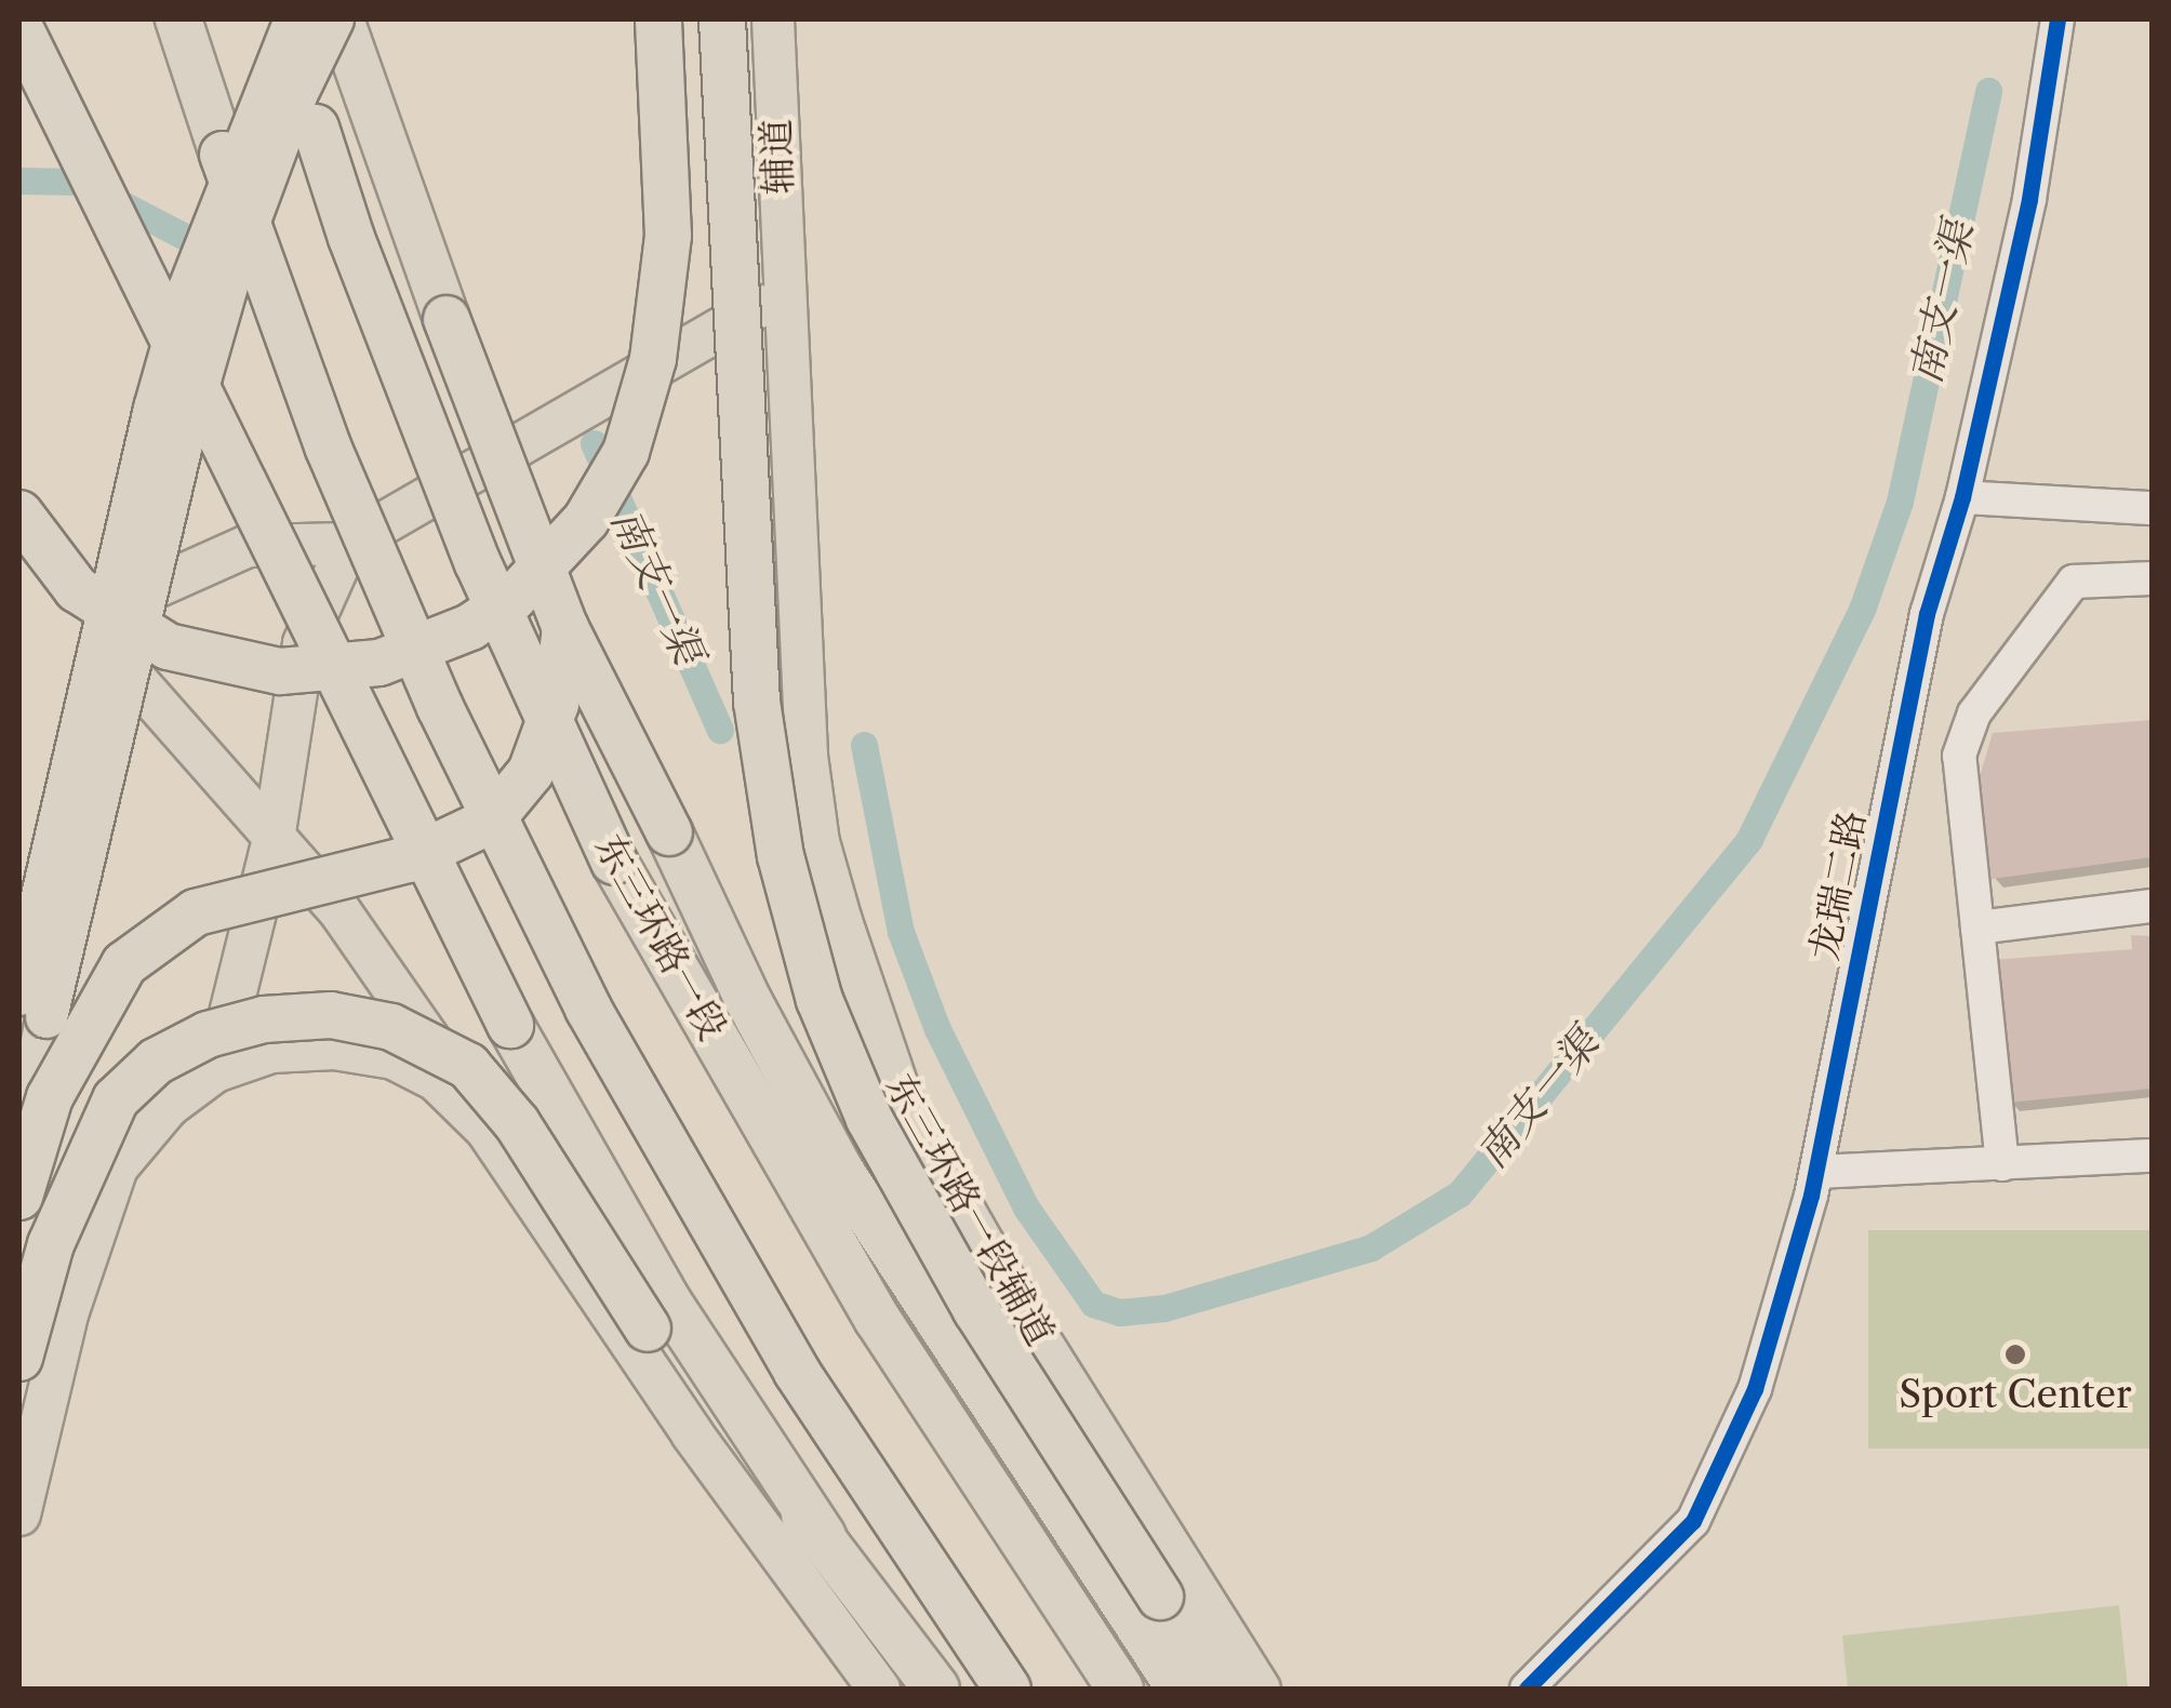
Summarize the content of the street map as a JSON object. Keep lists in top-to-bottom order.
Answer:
{
  "streets": {
    "highway": ["东三环路一段"],
    "main road": ["辅道", "东三环路一段辅道"],
    "street": ["龙瑞二路"]
  },
  "crossings": [
    ["辅道", "东三环路一段辅道"]
  ],
  "water": ["南支一渠"],
  "places": ["Sport Center"]
}
